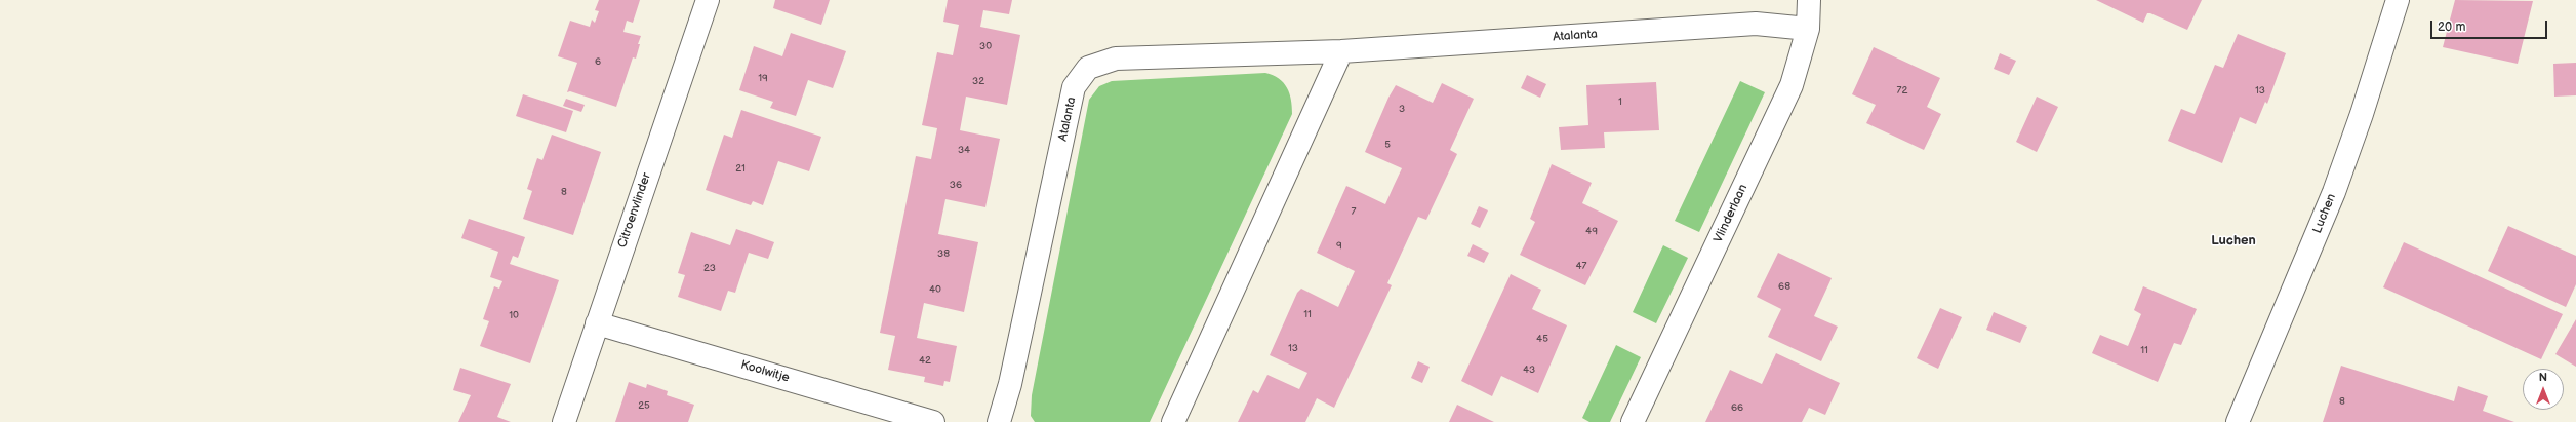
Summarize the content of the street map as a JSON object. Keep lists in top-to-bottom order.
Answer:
{
  "streets": {
    "street": [
      "Atalanta",
      "Citroenvlinder",
      "Vlinderlaan",
      "Luchen",
      "Koolwitje"
    ]
  },
  "crossings": [
    ["Atalanta", "Vlinderlaan"],
    ["Citroenvlinder", "Koolwitje"]
  ],
  "districts": ["Luchen"],
  "house_numbers": [
    "30",
    "6",
    "19",
    "32",
    "72",
    "13",
    "1",
    "3",
    "5",
    "34",
    "21",
    "36",
    "8",
    "7",
    "49",
    "9",
    "38",
    "47",
    "23",
    "68",
    "40",
    "11",
    "10",
    "45",
    "13",
    "11",
    "42",
    "43",
    "8",
    "25",
    "66"
  ],
  "scale_bar": "20 m",
  "north": "top"
}
